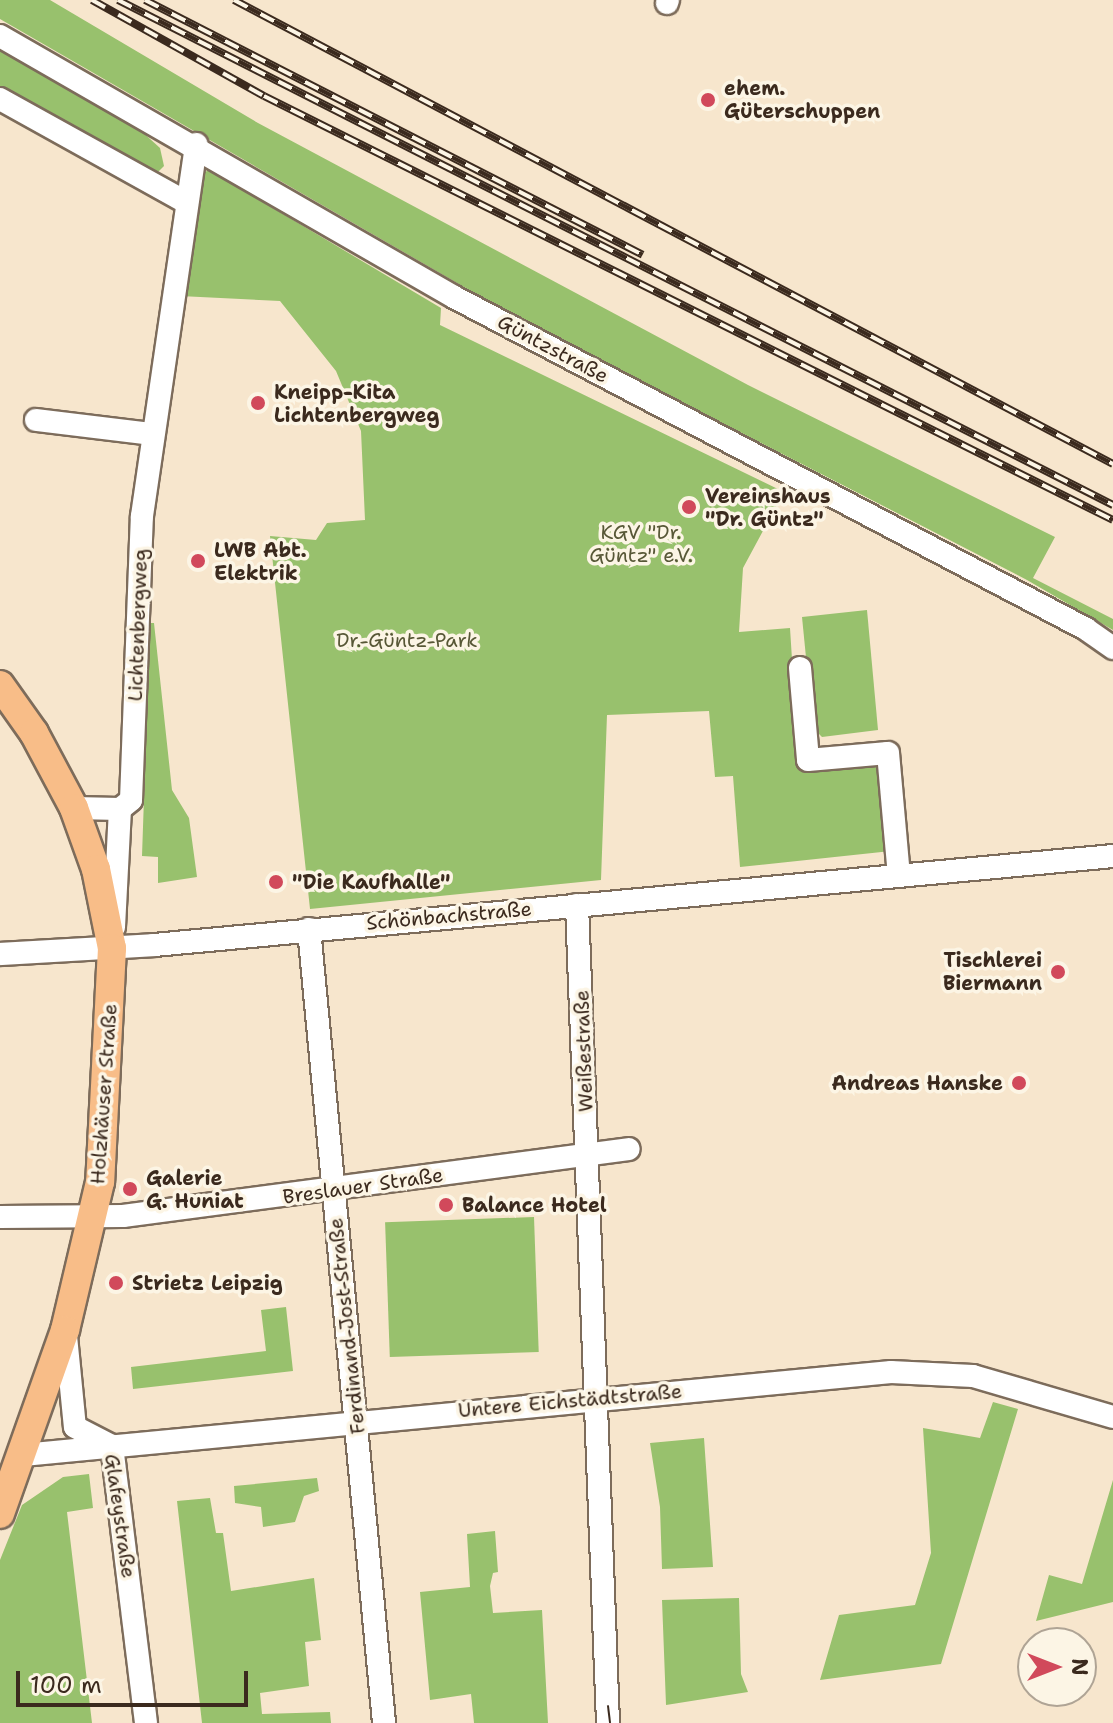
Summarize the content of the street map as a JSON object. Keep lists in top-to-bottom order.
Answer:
{
  "streets": {
    "main road": ["Holzhäuser Straße"],
    "street": [
      "Güntzstraße",
      "Lichtenbergweg",
      "Schönbachstraße",
      "Weißestraße",
      "Breslauer Straße",
      "Ferdinand-Jost-Straße",
      "Untere Eichstädtstraße",
      "Glafeystraße"
    ]
  },
  "crossings": [
    ["Güntzstraße", "Lichtenbergweg"],
    ["Lichtenbergweg", "Schönbachstraße"],
    ["Lichtenbergweg", "Holzhäuser Straße"],
    ["Schönbachstraße", "Weißestraße"],
    ["Schönbachstraße", "Holzhäuser Straße"],
    ["Schönbachstraße", "Ferdinand-Jost-Straße"],
    ["Weißestraße", "Breslauer Straße"],
    ["Weißestraße", "Untere Eichstädtstraße"],
    ["Holzhäuser Straße", "Breslauer Straße"],
    ["Holzhäuser Straße", "Untere Eichstädtstraße"],
    ["Holzhäuser Straße", "Glafeystraße"],
    ["Breslauer Straße", "Ferdinand-Jost-Straße"],
    ["Ferdinand-Jost-Straße", "Untere Eichstädtstraße"],
    ["Untere Eichstädtstraße", "Glafeystraße"]
  ],
  "parks": ["KGV \"Dr. Güntz\" e.V.", "Dr.-Güntz-Park"],
  "places": [
    "ehem. Güterschuppen",
    "Kneipp-Kita Lichtenbergweg",
    "Vereinshaus \"Dr. Güntz\"",
    "LWB Abt. Elektrik",
    "\"Die Kaufhalle\"",
    "Tischlerei Biermann",
    "Andreas Hanske",
    "Galerie G. Huniat",
    "Balance Hotel",
    "Strietz Leipzig"
  ],
  "scale_bar": "100 m",
  "north": "right"
}
